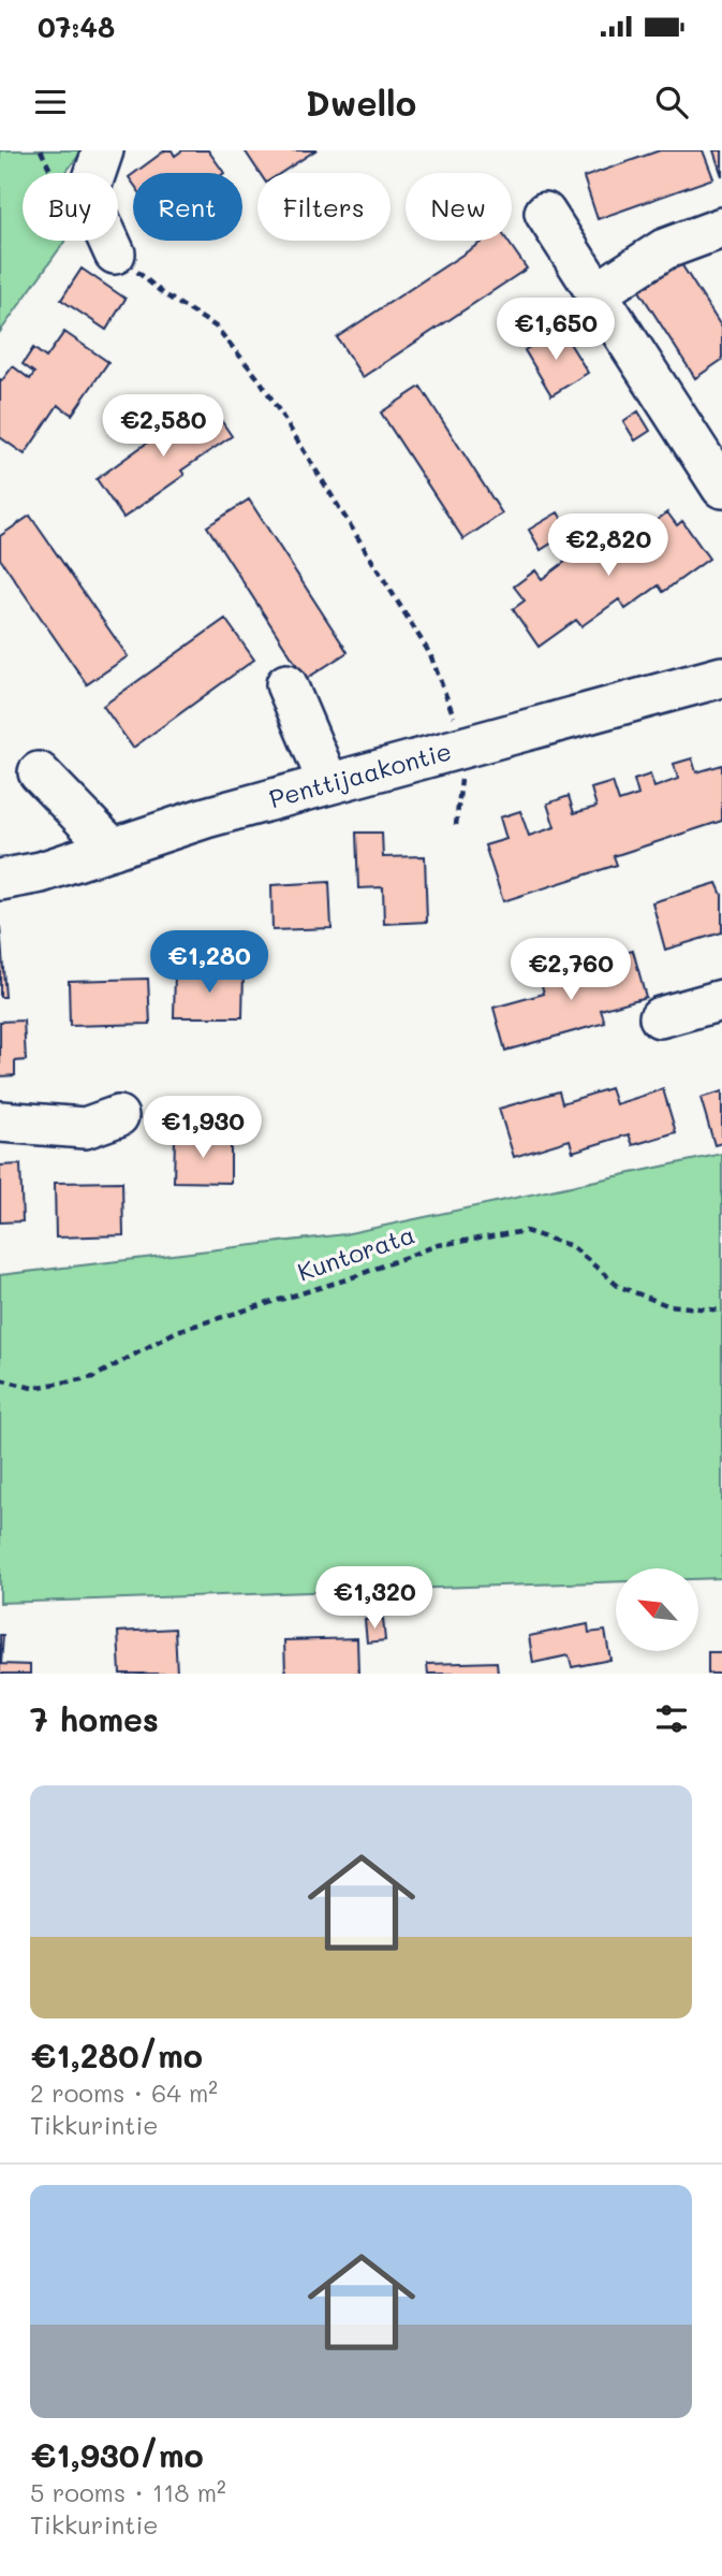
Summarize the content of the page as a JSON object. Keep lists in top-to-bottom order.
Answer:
{
  "streets": {
    "street": ["Penttijaakontie"],
    "path": ["Kuntorata"]
  },
  "north": "top left",
  "page": {
    "status": "07:48",
    "header": "Dwello",
    "chip": [
      "Buy",
      "Rent",
      "Filters",
      "New"
    ],
    "price": [
      "€1,650",
      "€2,580",
      "€2,820",
      "€1,280",
      "€2,760",
      "€1,930",
      "€1,320"
    ],
    "heading": "7 homes",
    "list": [
      {
        "name": "€1,280/mo",
        "note": "2 rooms · 64 m² · Tikkurintie"
      },
      {
        "name": "€1,930/mo",
        "note": "5 rooms · 118 m² · Tikkurintie"
      }
    ]
  }
}
